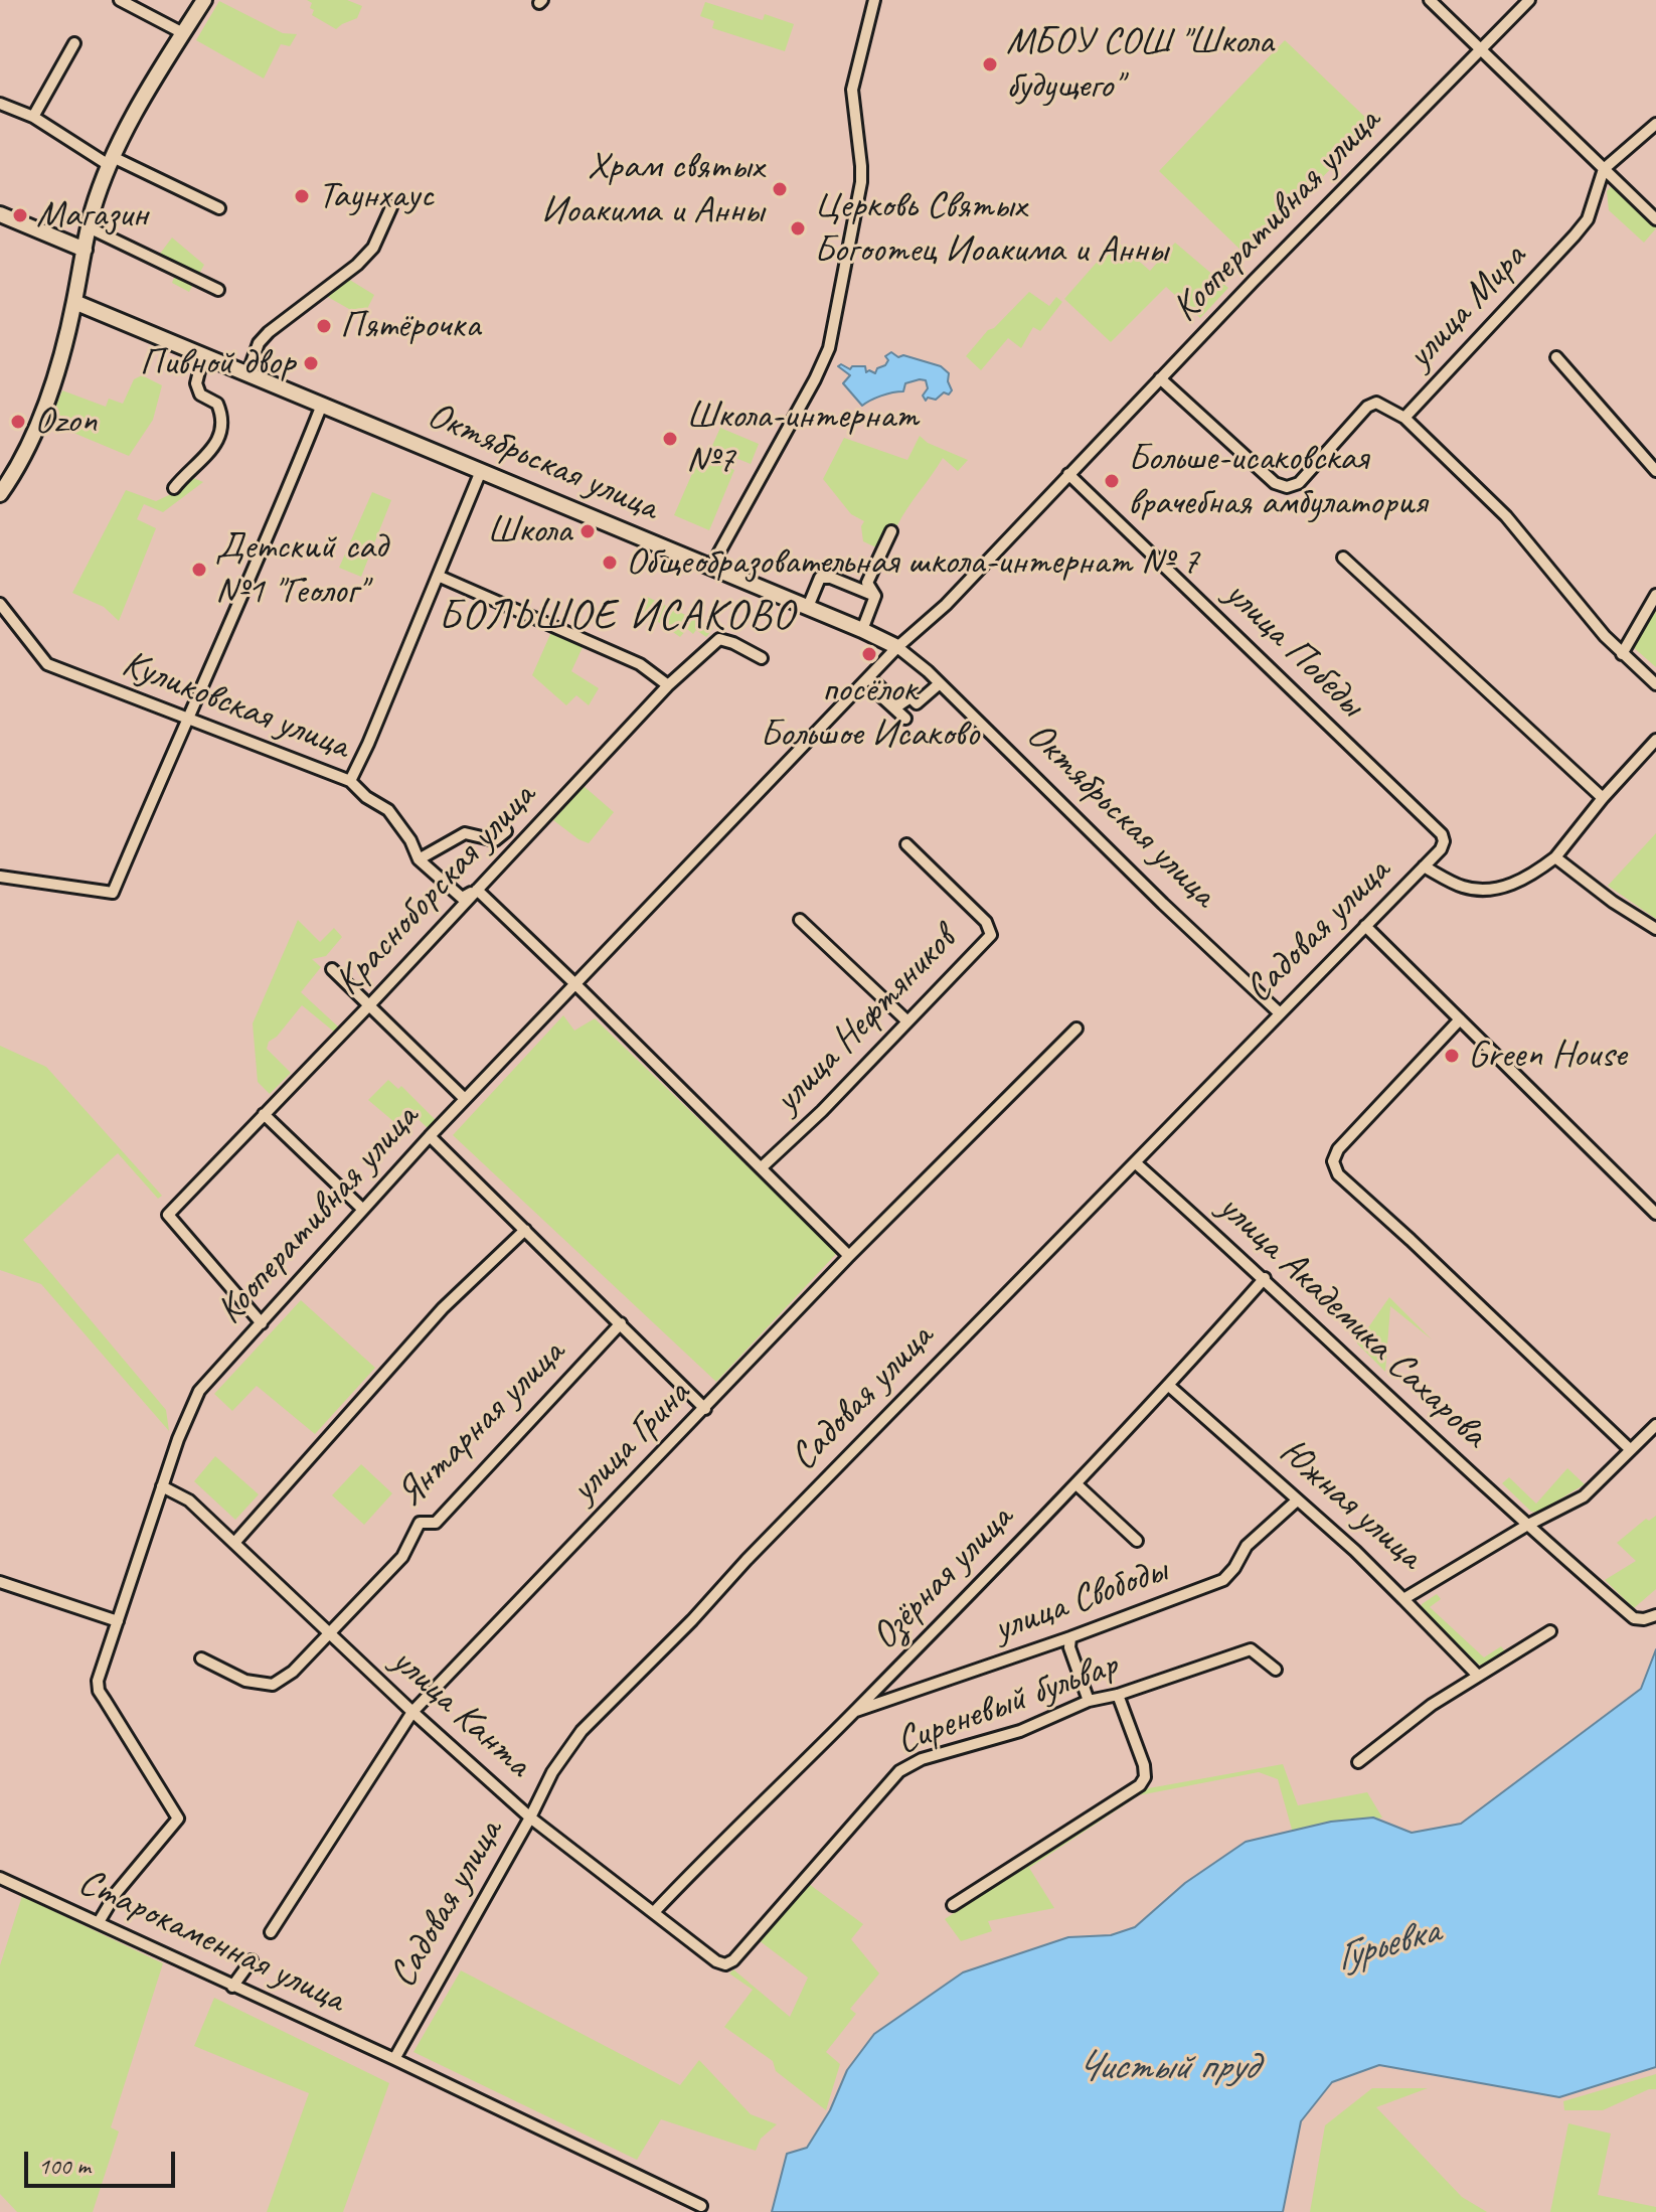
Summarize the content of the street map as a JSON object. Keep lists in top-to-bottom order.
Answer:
{
  "streets": {
    "street": [
      "Кооперативная улица",
      "улица Мира",
      "Октябрьская улица",
      "улица Победы",
      "Куликовская улица",
      "Красноборская улица",
      "Садовая улица",
      "улица Нефтяников",
      "улица Академика Сахарова",
      "Янтарная улица",
      "улица Грина",
      "Южная улица",
      "Озёрная улица",
      "улица Свободы",
      "Сиреневый бульвар",
      "улица Канта",
      "Старокаменная улица"
    ]
  },
  "crossings": [
    ["Кооперативная улица", "улица Мира"],
    ["Кооперативная улица", "Октябрьская улица"],
    ["Кооперативная улица", "улица Победы"],
    ["Кооперативная улица", "Красноборская улица"],
    ["Кооперативная улица", "улица Канта"],
    ["Кооперативная улица", "Старокаменная улица"],
    ["Октябрьская улица", "Садовая улица"],
    ["улица Победы", "Садовая улица"],
    ["Куликовская улица", "Красноборская улица"],
    ["Садовая улица", "улица Академика Сахарова"],
    ["Садовая улица", "улица Канта"],
    ["Садовая улица", "Старокаменная улица"],
    ["улица Академика Сахарова", "Южная улица"],
    ["улица Академика Сахарова", "Озёрная улица"],
    ["Янтарная улица", "улица Канта"],
    ["улица Грина", "улица Канта"],
    ["Южная улица", "Озёрная улица"],
    ["Южная улица", "улица Свободы"],
    ["Озёрная улица", "улица Свободы"],
    ["Озёрная улица", "улица Канта"],
    ["Сиреневый бульвар", "улица Канта"]
  ],
  "districts": ["БОЛЬШОЕ ИСАКОВО"],
  "water": ["Гурьевка", "Чистый пруд"],
  "places": [
    "МБОУ СОШ \"Школа будущего\"",
    "Храм святых Иоакима и Анны",
    "Таунхаус",
    "Магазин",
    "Церковь Святых Богоотец Иоакима и Анны",
    "Пятёрочка",
    "Пивной двор",
    "Ozon",
    "Школа-интернат №7",
    "Больше-исаковская врачебная амбулатория",
    "Школа",
    "Общеобразовательная школа-интернат № 7",
    "Детский сад №1 \"Геолог\"",
    "посёлок Большое Исаково",
    "Green House"
  ],
  "scale_bar": "100 m"
}
